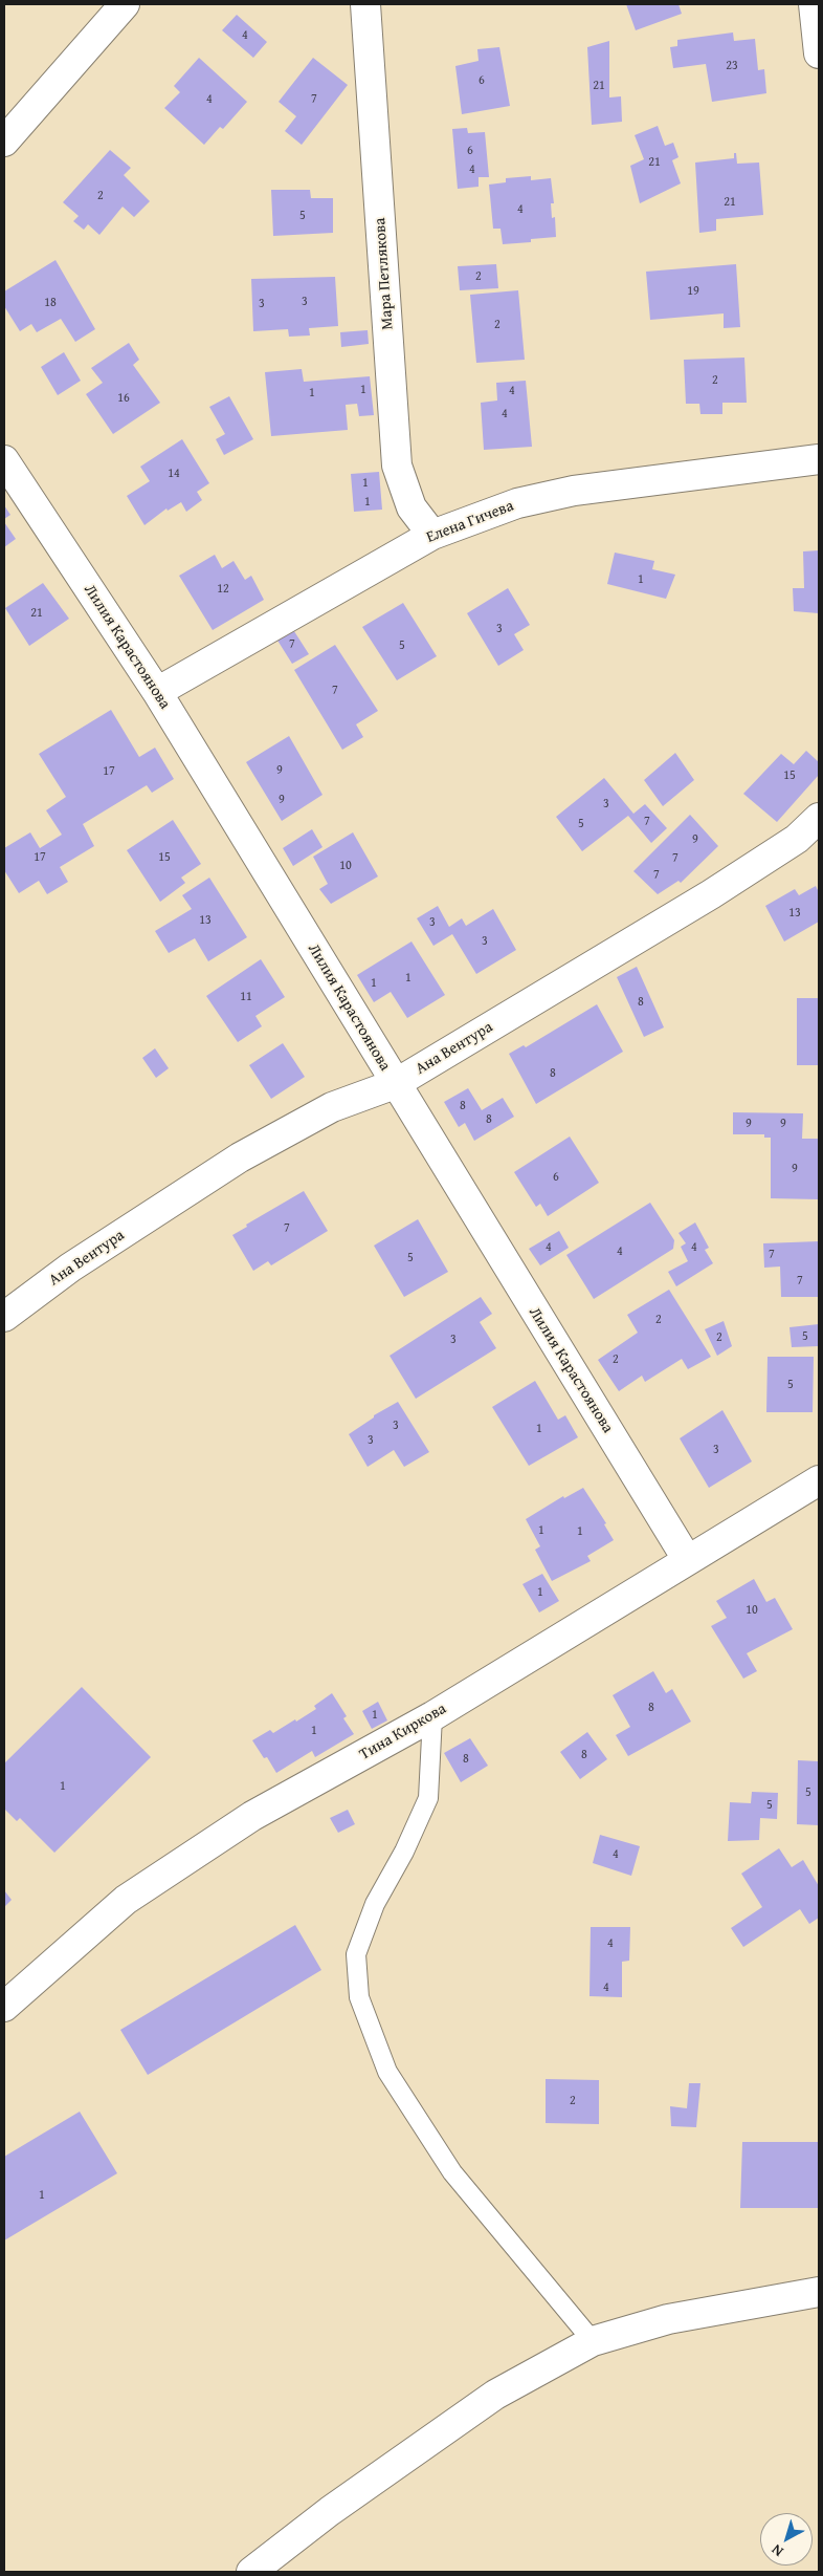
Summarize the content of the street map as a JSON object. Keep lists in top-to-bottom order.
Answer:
{
  "streets": {
    "street": [
      "Мара Петлякова",
      "Елена Гичева",
      "Лилия Карастоянова",
      "Ана Вентура",
      "Тина Киркова"
    ]
  },
  "crossings": [
    ["Мара Петлякова", "Елена Гичева"],
    ["Елена Гичева", "Лилия Карастоянова"],
    ["Лилия Карастоянова", "Ана Вентура"],
    ["Лилия Карастоянова", "Тина Киркова"]
  ],
  "house_numbers": [
    "4",
    "23",
    "6",
    "21",
    "4",
    "7",
    "6",
    "21",
    "4",
    "2",
    "21",
    "4",
    "5",
    "2",
    "19",
    "3",
    "18",
    "3",
    "2",
    "2",
    "1",
    "4",
    "1",
    "16",
    "4",
    "14",
    "1",
    "1",
    "1",
    "12",
    "21",
    "3",
    "7",
    "5",
    "7",
    "9",
    "17",
    "15",
    "9",
    "3",
    "7",
    "5",
    "9",
    "17",
    "15",
    "7",
    "10",
    "7",
    "13",
    "13",
    "3",
    "3",
    "1",
    "1",
    "11",
    "8",
    "8",
    "8",
    "8",
    "9",
    "9",
    "9",
    "6",
    "7",
    "4",
    "4",
    "4",
    "7",
    "5",
    "7",
    "2",
    "5",
    "2",
    "3",
    "2",
    "5",
    "3",
    "1",
    "3",
    "3",
    "1",
    "1",
    "1",
    "10",
    "8",
    "1",
    "1",
    "8",
    "8",
    "1",
    "5",
    "5",
    "4",
    "4",
    "4",
    "2",
    "1"
  ],
  "north": "bottom left"
}
